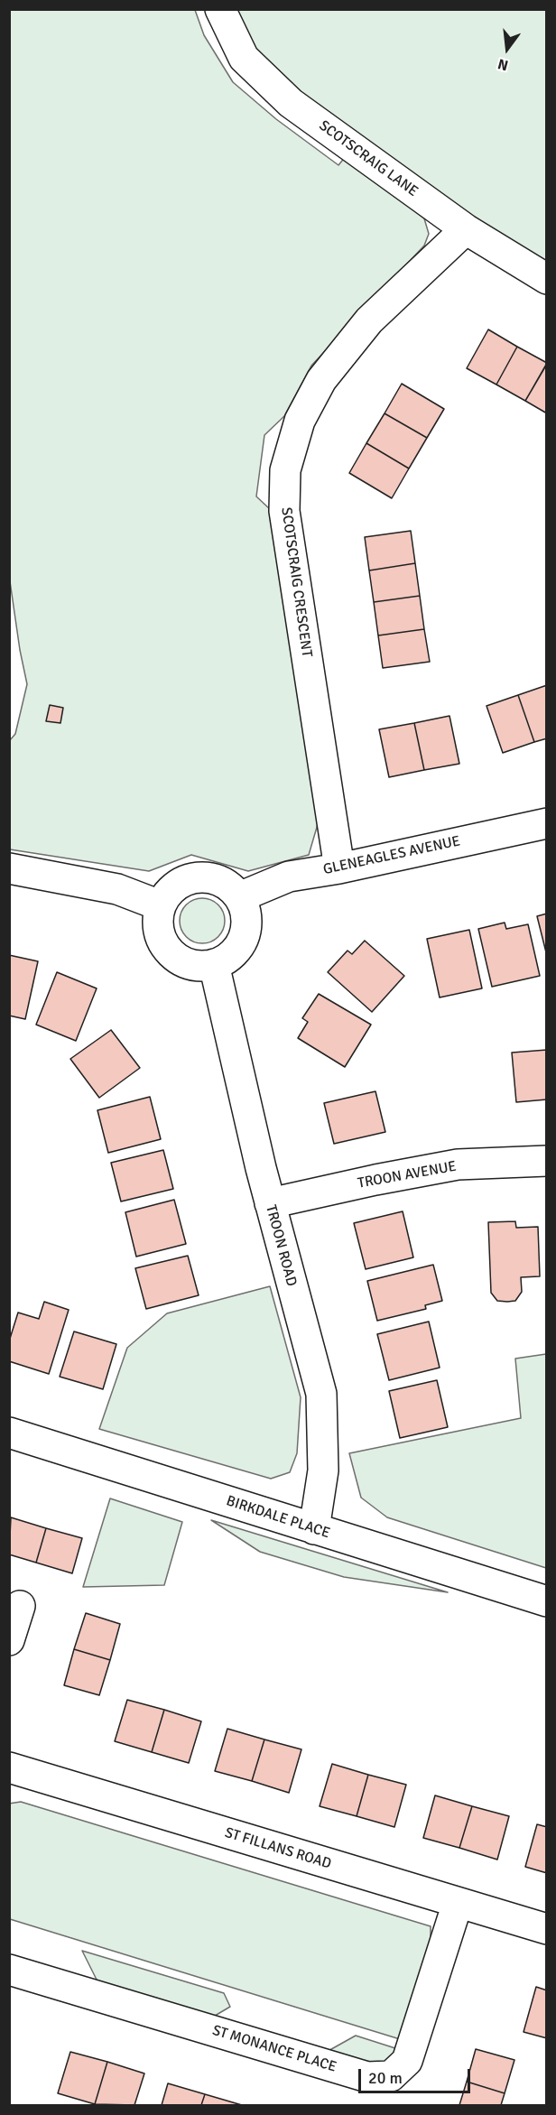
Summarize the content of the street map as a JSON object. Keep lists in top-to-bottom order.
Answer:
{
  "streets": {
    "street": [
      "SCOTSCRAIG LANE",
      "SCOTSCRAIG CRESCENT",
      "GLENEAGLES AVENUE",
      "TROON AVENUE",
      "TROON ROAD",
      "BIRKDALE PLACE",
      "ST FILLANS ROAD",
      "ST MONANCE PLACE"
    ]
  },
  "crossings": [
    ["SCOTSCRAIG LANE", "SCOTSCRAIG CRESCENT"],
    ["SCOTSCRAIG CRESCENT", "GLENEAGLES AVENUE"],
    ["GLENEAGLES AVENUE", "TROON ROAD"],
    ["TROON AVENUE", "TROON ROAD"],
    ["TROON ROAD", "BIRKDALE PLACE"],
    ["ST FILLANS ROAD", "ST MONANCE PLACE"]
  ],
  "scale_bar": "20 m",
  "north": "bottom"
}
